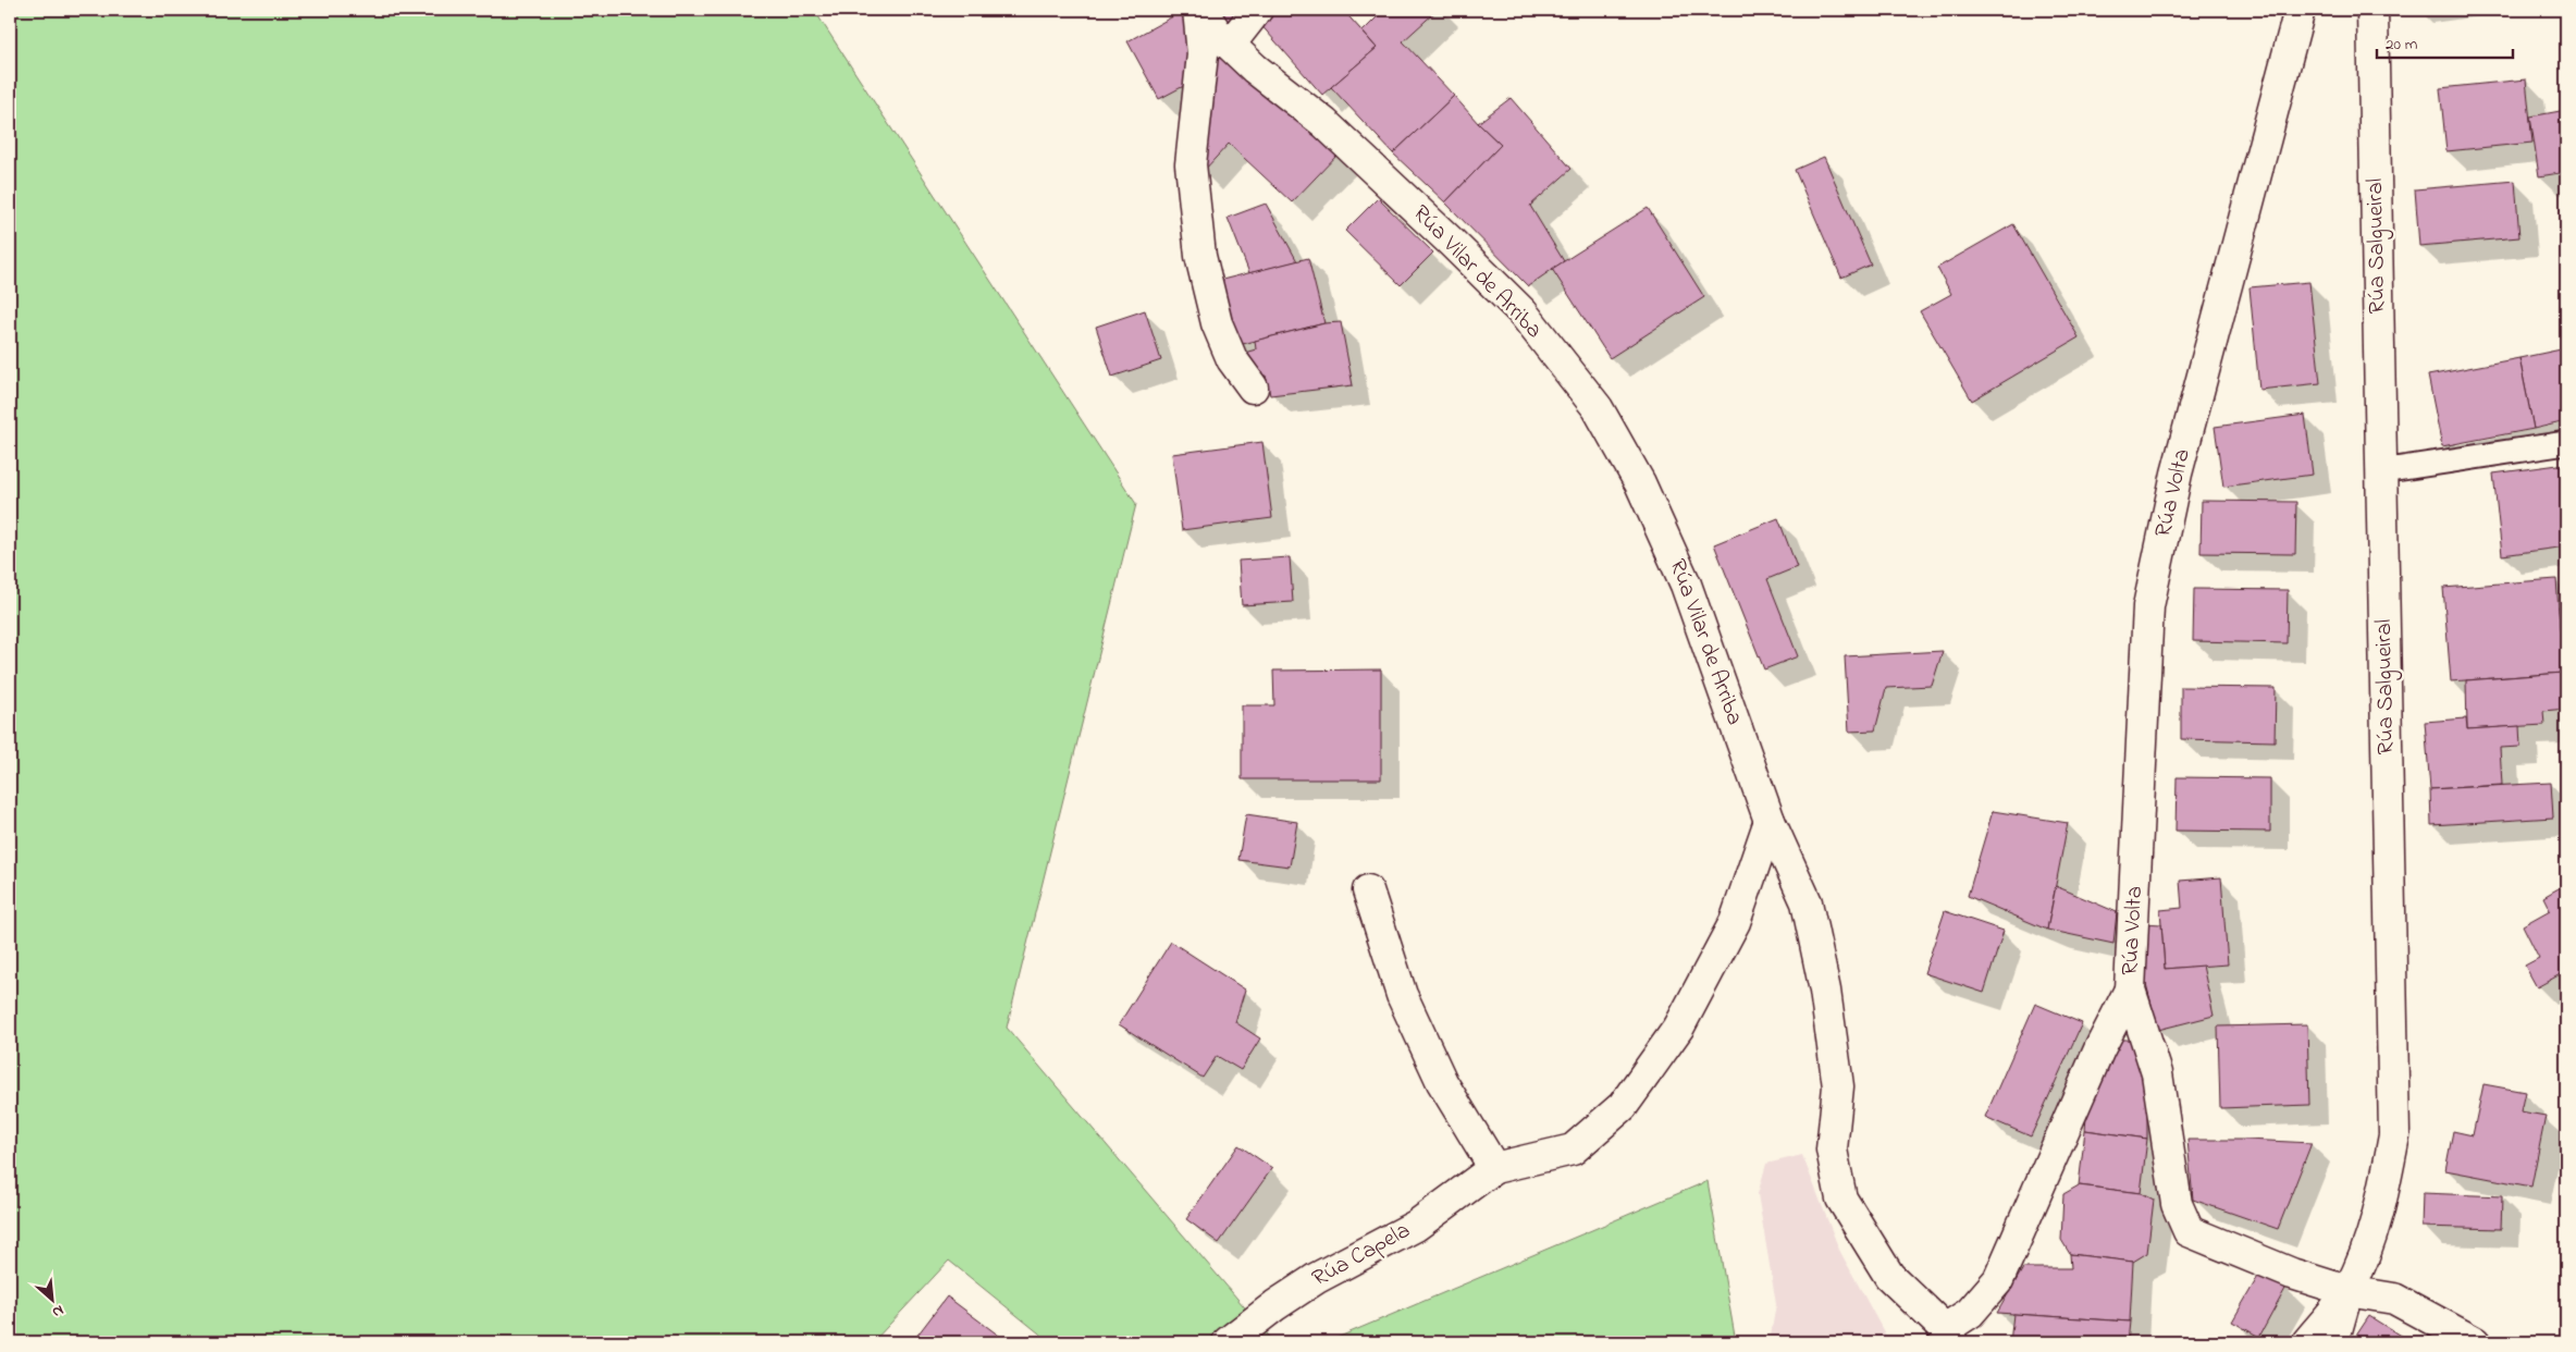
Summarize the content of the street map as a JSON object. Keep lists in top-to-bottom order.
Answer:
{
  "streets": {
    "street": [
      "Rúa Salgueiral",
      "Rúa Vilar de Arriba",
      "Rúa Volta",
      "Rúa Capela"
    ]
  },
  "crossings": [
    ["Rúa Salgueiral", "Rúa Volta"],
    ["Rúa Vilar de Arriba", "Rúa Volta"]
  ],
  "scale_bar": "20 m",
  "north": "bottom right"
}
